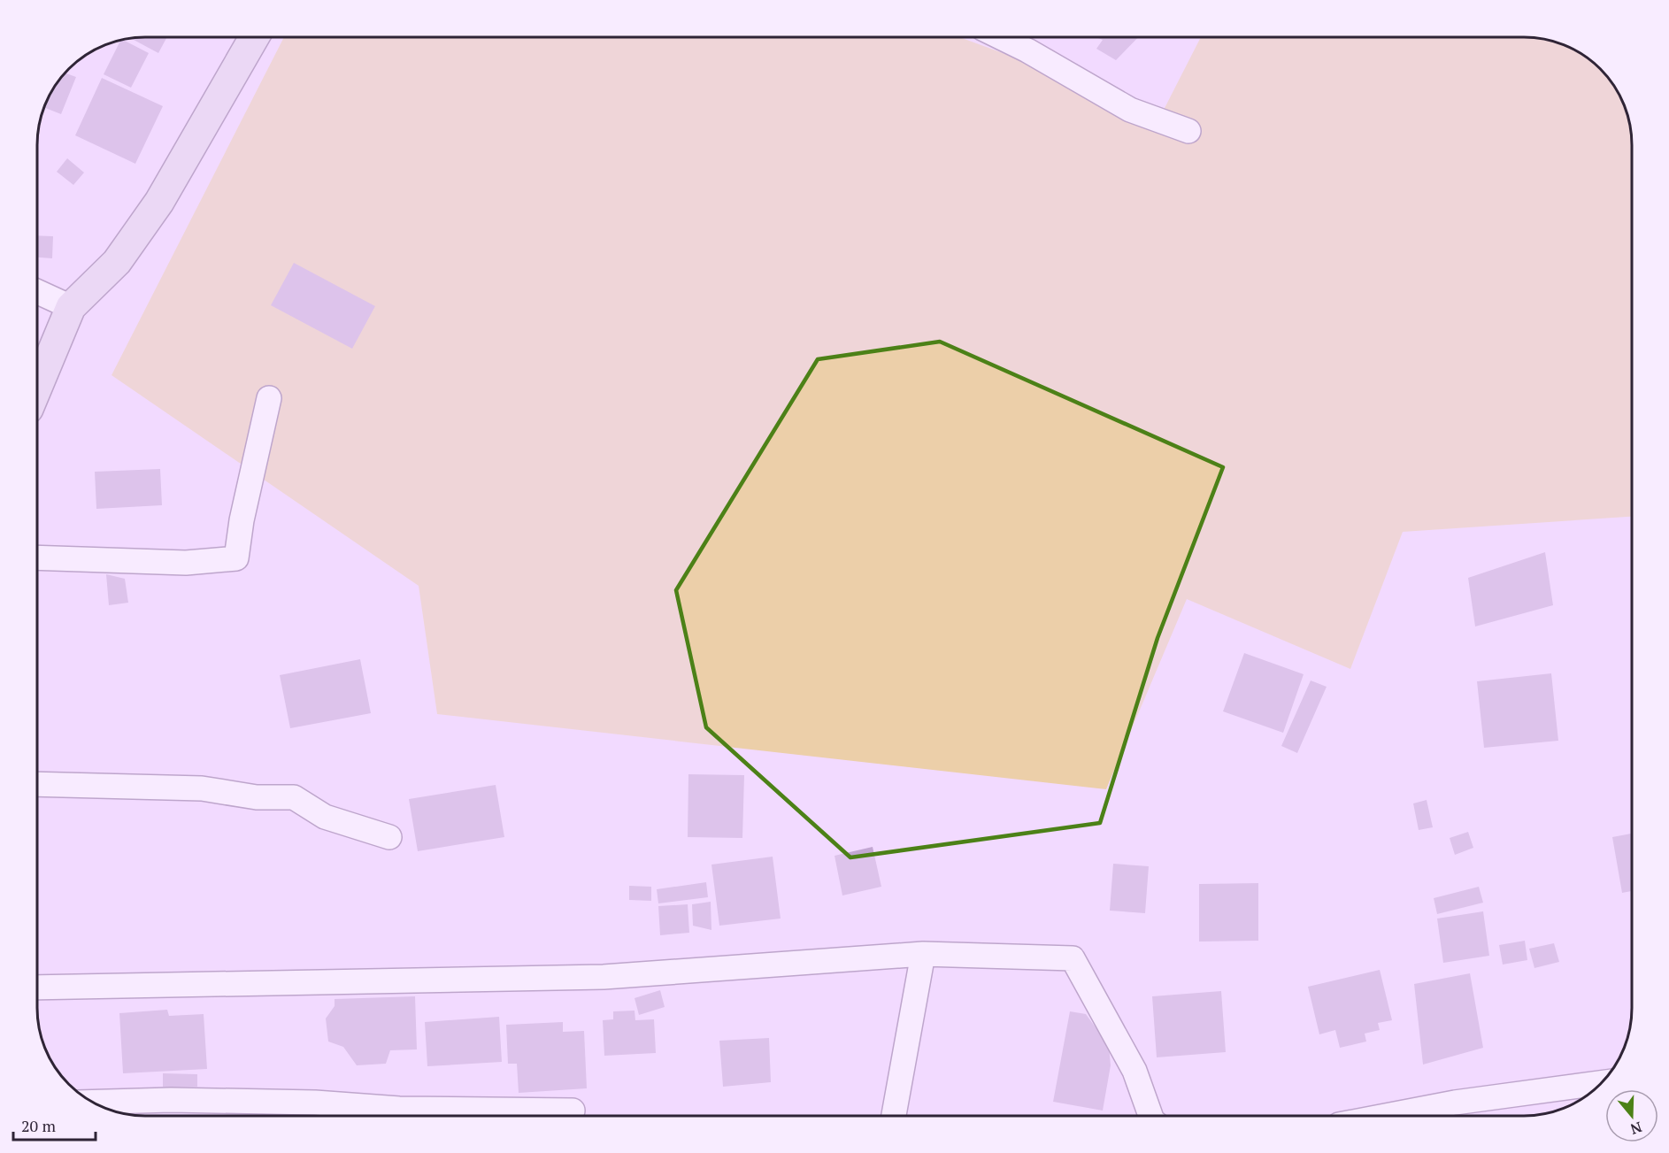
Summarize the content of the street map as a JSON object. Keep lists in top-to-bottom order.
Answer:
{
  "scale_bar": "20 m",
  "north": "bottom"
}
